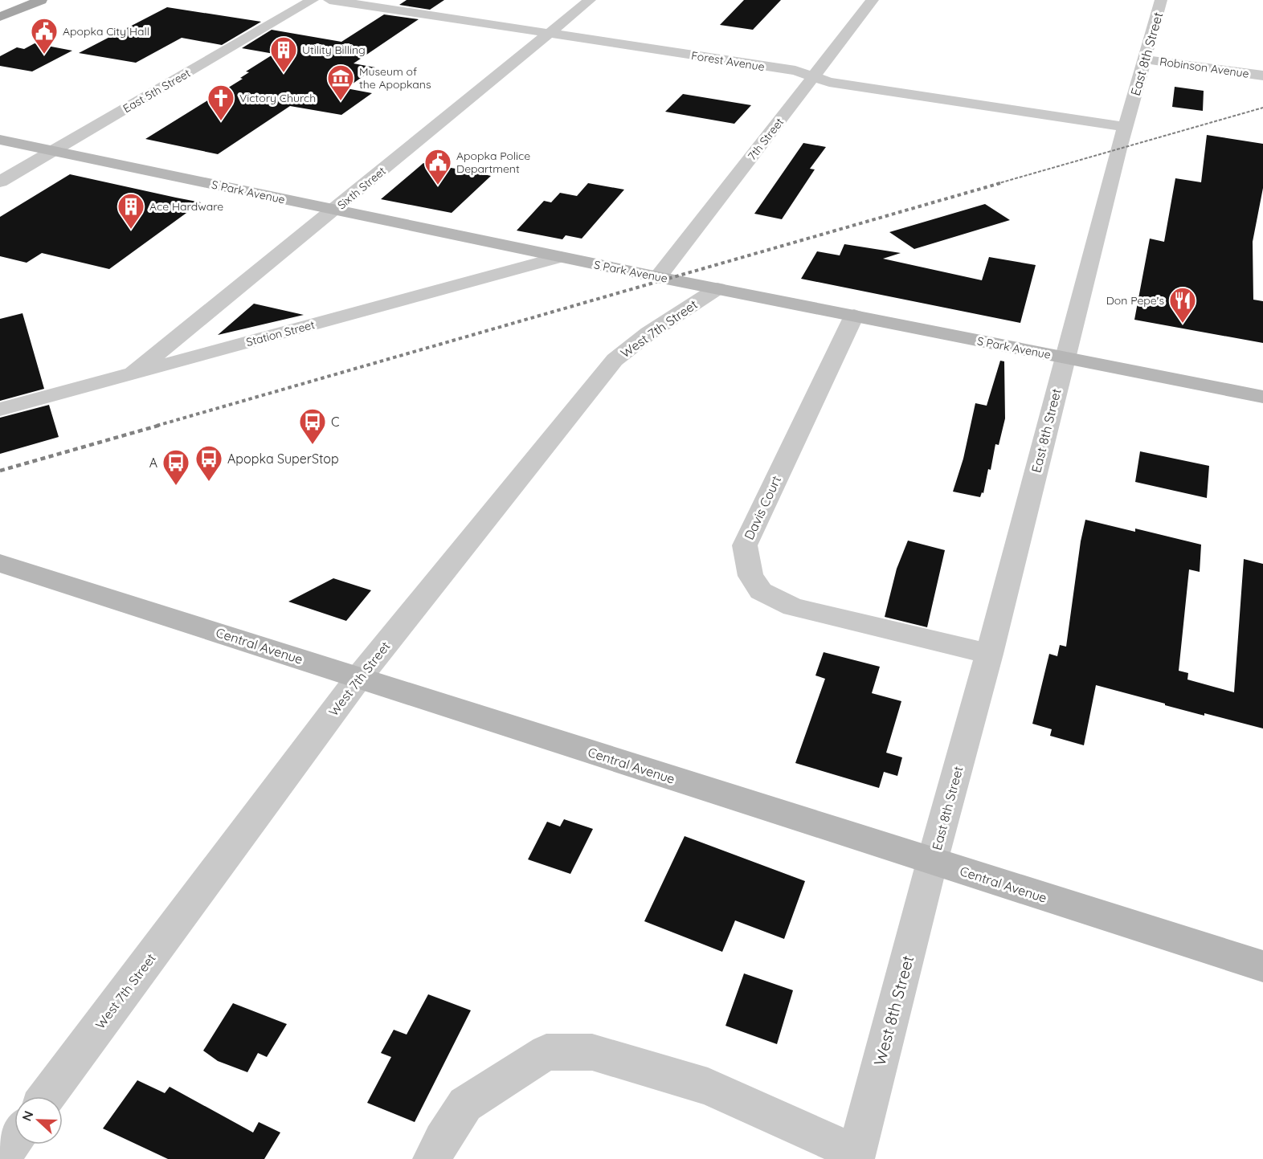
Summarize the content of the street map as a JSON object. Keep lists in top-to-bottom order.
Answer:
{
  "streets": {
    "main road": ["S Park Avenue", "Central Avenue"],
    "street": [
      "East 8th Street",
      "Forest Avenue",
      "Robinson Avenue",
      "East 5th Street",
      "7th Street",
      "Sixth Street",
      "West 7th Street",
      "Station Street",
      "Davis Court",
      "West 8th Street"
    ]
  },
  "crossings": [
    ["East 8th Street", "Forest Avenue"],
    ["East 8th Street", "Robinson Avenue"],
    ["East 8th Street", "S Park Avenue"],
    ["East 8th Street", "Davis Court"],
    ["East 8th Street", "Central Avenue"],
    ["East 8th Street", "West 8th Street"],
    ["Forest Avenue", "7th Street"],
    ["Forest Avenue", "Sixth Street"],
    ["East 5th Street", "S Park Avenue"],
    ["7th Street", "S Park Avenue"],
    ["Sixth Street", "S Park Avenue"],
    ["Sixth Street", "Station Street"],
    ["S Park Avenue", "West 7th Street"],
    ["S Park Avenue", "Station Street"],
    ["S Park Avenue", "Davis Court"],
    ["West 7th Street", "Central Avenue"],
    ["Central Avenue", "West 8th Street"]
  ],
  "places": {
    "public building": ["Apopka City Hall", "Apopka Police Department"],
    "building": ["Utility Billing", "Ace Hardware"],
    "museum": ["Museum of the Apopkans"],
    "church": ["Victory Church"],
    "restaurant": ["Don Pepe's"],
    "bus stop": ["C", "Apopka SuperStop", "A"]
  },
  "north": "left"
}
